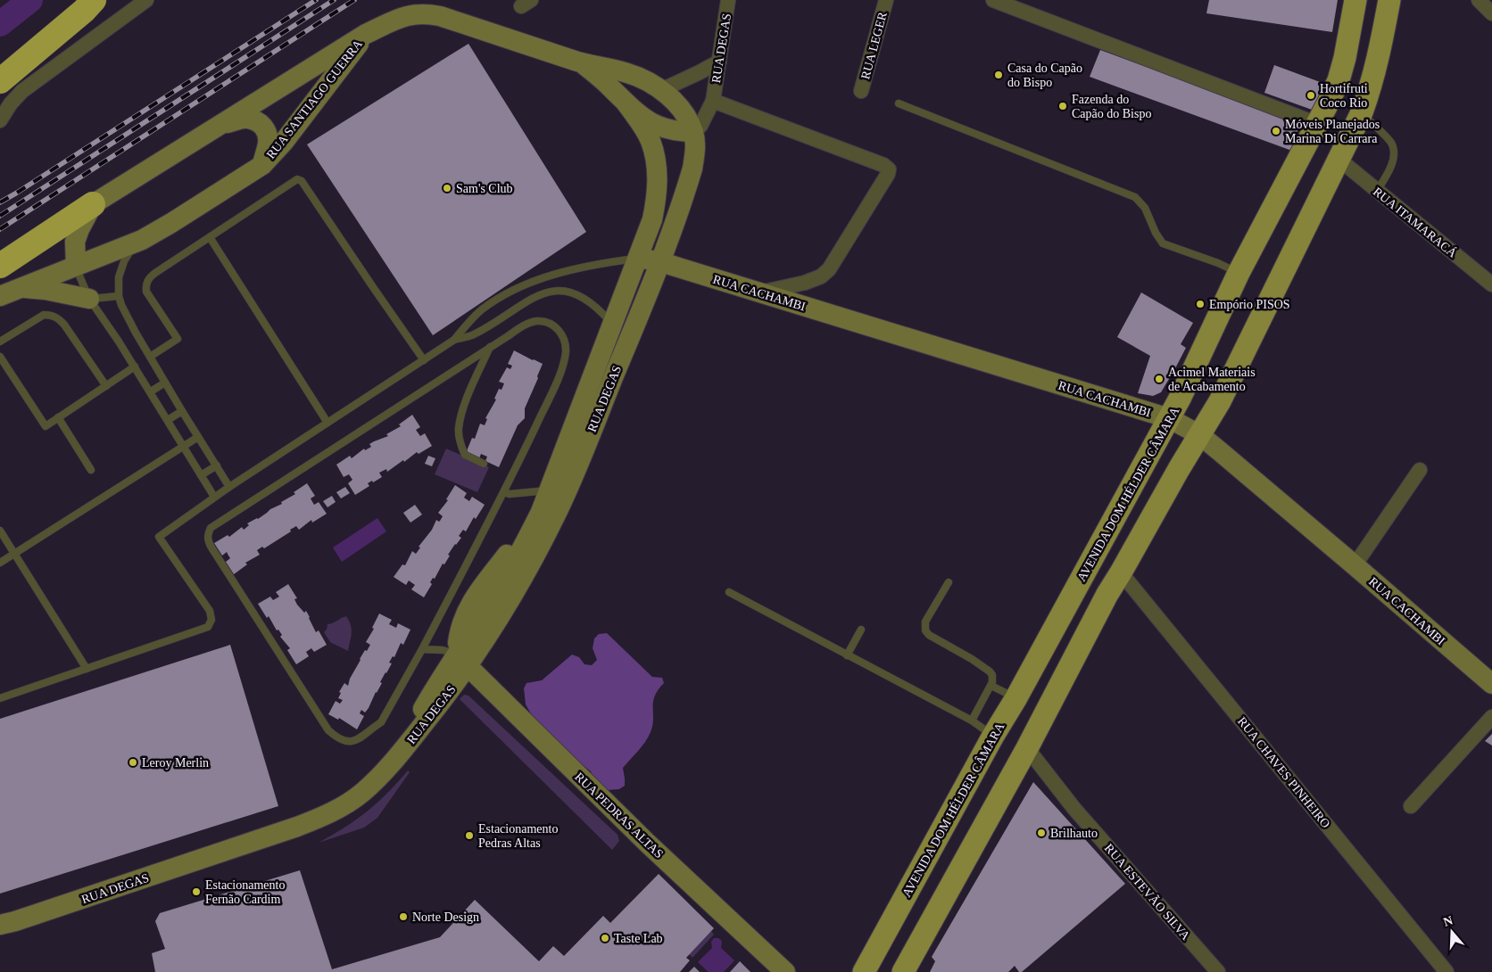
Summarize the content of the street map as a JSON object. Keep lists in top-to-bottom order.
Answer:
{
  "streets": {
    "main road": [
      "RUA DEGAS",
      "RUA SANTIAGO GUERRA",
      "RUA CACHAMBI",
      "AVENIDA DOM HÉLDER CÂMARA",
      "RUA PEDRAS ALTAS"
    ],
    "street": [
      "RUA LEGER",
      "RUA ITAMARACÁ",
      "RUA CHAVES PINHEIRO",
      "RUA ESTEVÃO SILVA"
    ]
  },
  "crossings": [
    ["RUA DEGAS", "RUA SANTIAGO GUERRA"],
    ["RUA DEGAS", "RUA CACHAMBI"],
    ["RUA DEGAS", "RUA PEDRAS ALTAS"],
    ["RUA CACHAMBI", "AVENIDA DOM HÉLDER CÂMARA"]
  ],
  "places": [
    "Casa do Capão do Bispo",
    "Hortifruti Coco Rio",
    "Fazenda do Capão do Bispo",
    "Móveis Planejados Marina Di Carrara",
    "Sam's Club",
    "Empório PISOS",
    "Acimel Materiais de Acabamento",
    "Leroy Merlin",
    "Brilhauto",
    "Estacionamento Pedras Altas",
    "Estacionamento Fernão Cardim",
    "Norte Design",
    "Taste Lab"
  ],
  "north": "top"
}
